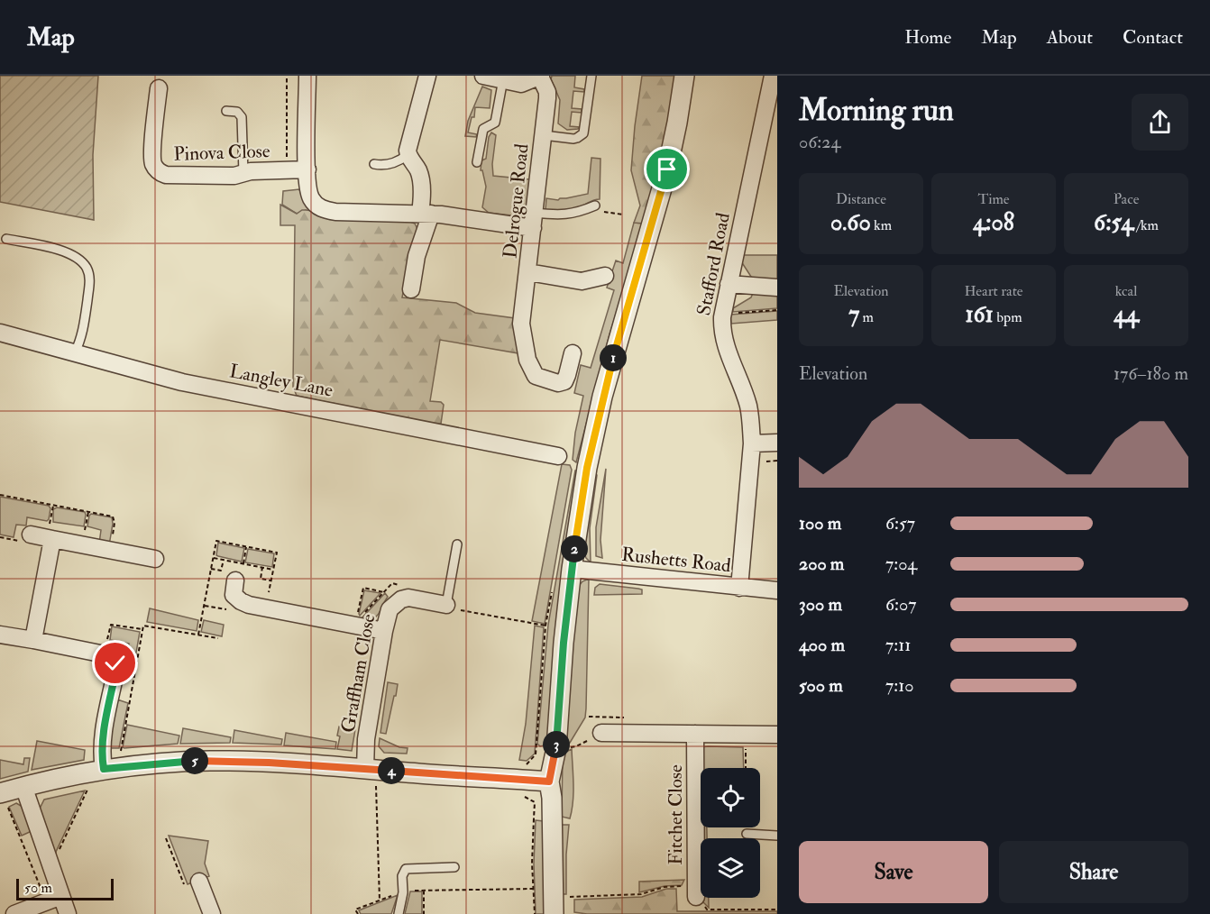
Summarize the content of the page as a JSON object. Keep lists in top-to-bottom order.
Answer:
{
  "streets": {
    "street": [
      "Pinova Close",
      "Delrogue Road",
      "Stafford Road",
      "Langley Lane",
      "Rushetts Road",
      "Graffham Close",
      "Fitchet Close"
    ]
  },
  "crossings": [
    ["Stafford Road", "Rushetts Road"]
  ],
  "scale_bar": "50 m",
  "page": {
    "header": "Map",
    "nav": [
      "Home",
      "Map",
      "About",
      "Contact"
    ],
    "heading": ["Morning run", "06:24"],
    "stats": [
      ["Distance", "0.60 km"],
      ["Time", "4:08"],
      ["Pace", "6:54 /km"],
      ["Elevation", "7 m"],
      ["Heart rate", "161 bpm"],
      ["kcal", "44"]
    ],
    "pins": [
      "1",
      "2",
      "3",
      "5",
      "4"
    ],
    "chart": ["Elevation", "176–180 m"],
    "list": [
      {
        "name": "100 m",
        "note": "6:57"
      },
      {
        "name": "200 m",
        "note": "7:04"
      },
      {
        "name": "300 m",
        "note": "6:07"
      },
      {
        "name": "400 m",
        "note": "7:11"
      },
      {
        "name": "500 m",
        "note": "7:10"
      }
    ],
    "buttons": ["Save", "Share"],
    "scale": "50 m"
  }
}
